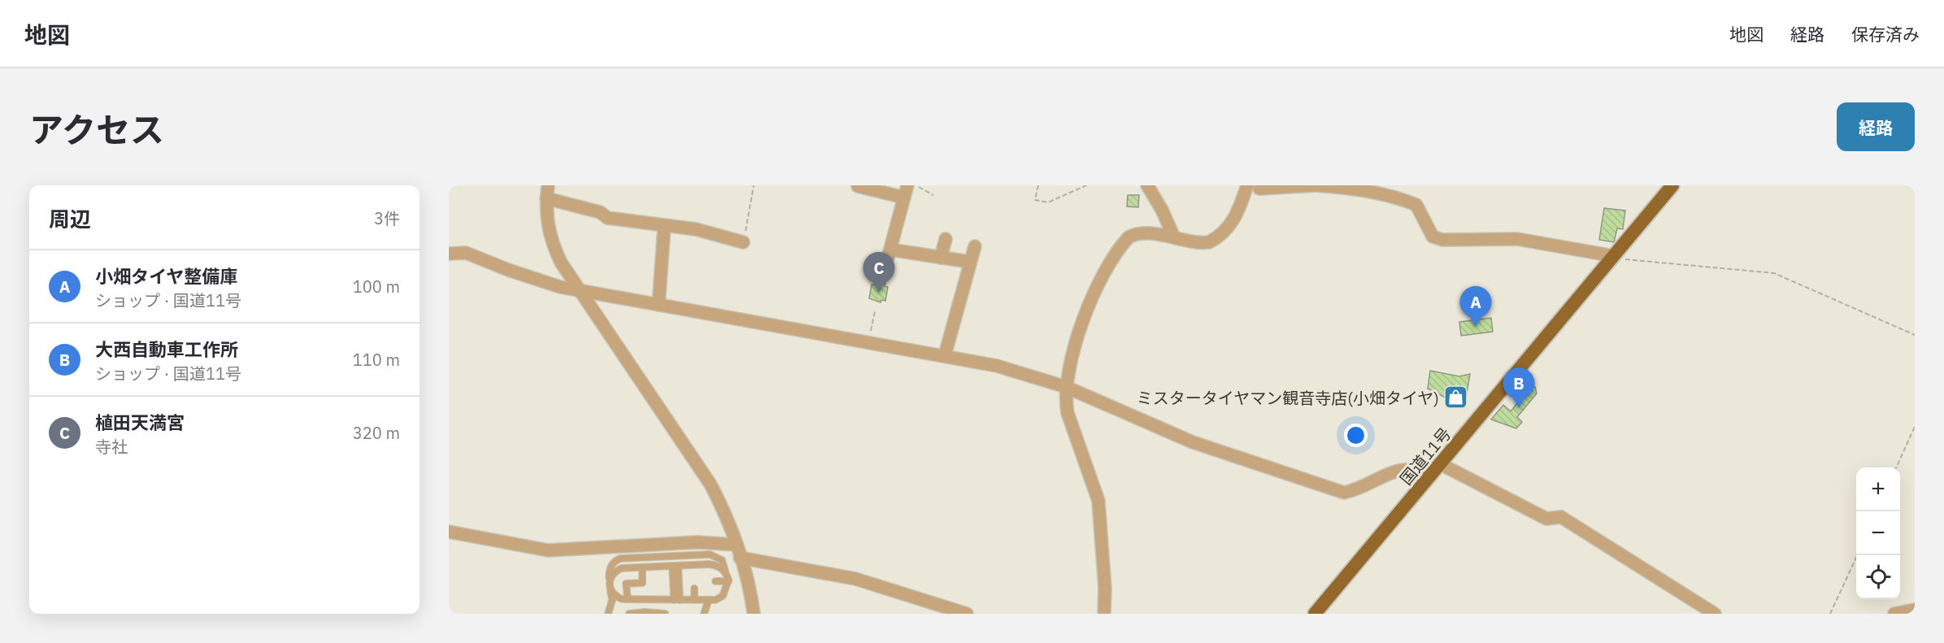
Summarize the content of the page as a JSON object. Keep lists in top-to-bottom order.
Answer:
{
  "streets": {
    "highway": ["国道11号"]
  },
  "places": {
    "shop": ["ミスタータイヤマン観音寺店(小畑タイヤ)"]
  },
  "page": {
    "header": "地図",
    "nav": ["地図", "経路", "保存済み"],
    "title": "アクセス",
    "buttons": "経路",
    "heading": ["周辺", "3件"],
    "list": [
      {
        "mark": "A",
        "name": "小畑タイヤ整備庫",
        "note": "ショップ · 国道11号",
        "value": "100 m"
      },
      {
        "mark": "B",
        "name": "大西自動車工作所",
        "note": "ショップ · 国道11号",
        "value": "110 m"
      },
      {
        "mark": "C",
        "name": "植田天満宮",
        "note": "寺社",
        "value": "320 m"
      }
    ],
    "pins": ["C", "A", "B"],
    "map_buttons": ["+", "−"]
  }
}
